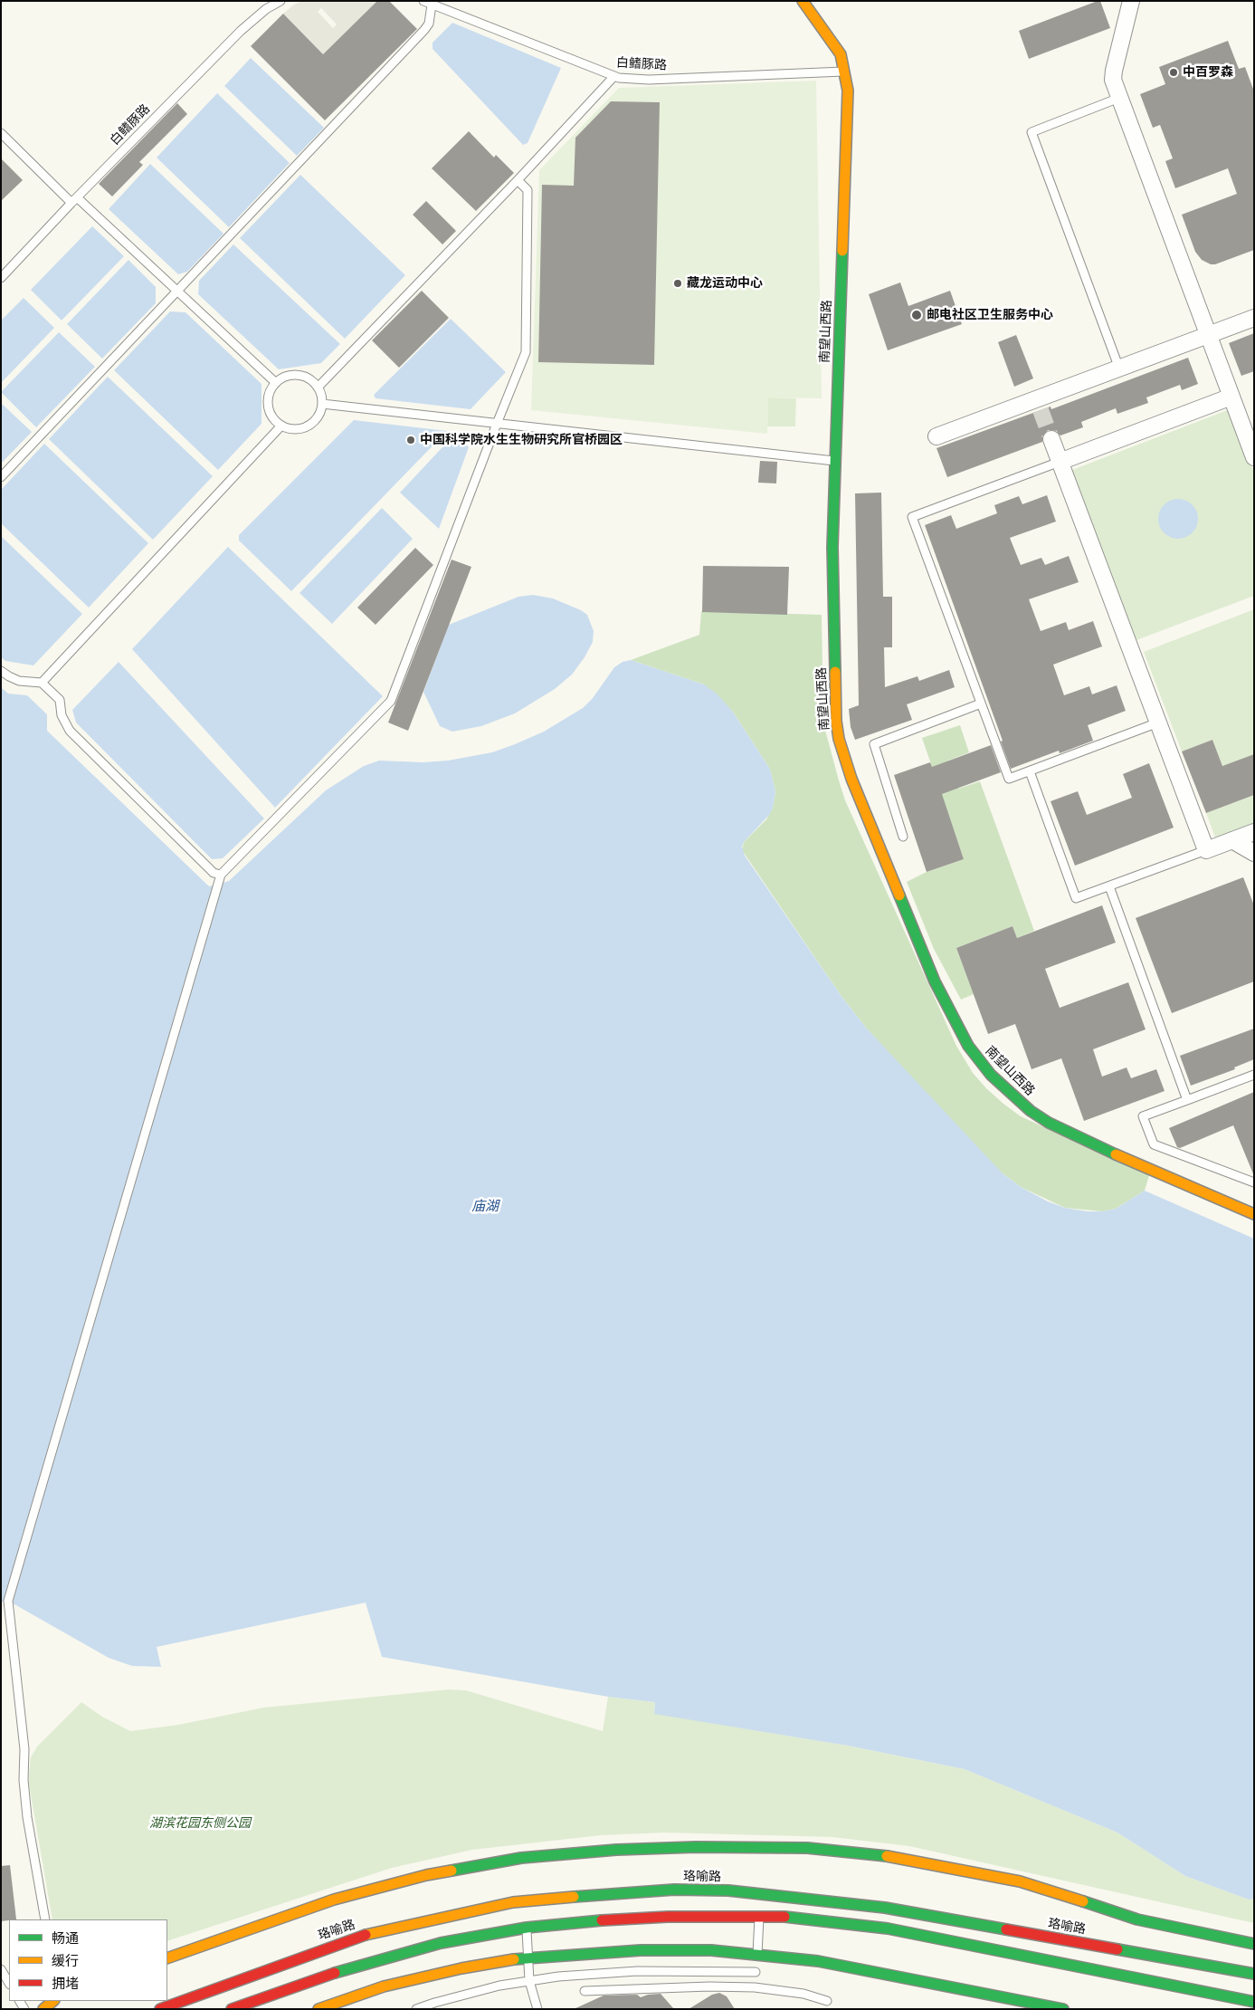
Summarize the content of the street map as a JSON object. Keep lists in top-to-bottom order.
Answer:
{
  "streets": {
    "main road": ["南望山西路", "珞喻路"],
    "lane": ["白鳍豚路"]
  },
  "crossings": [
    ["白鳍豚路", "南望山西路"]
  ],
  "water": ["庙湖"],
  "parks": ["湖滨花园东侧公园"],
  "places": [
    "中百罗森",
    "藏龙运动中心",
    "邮电社区卫生服务中心",
    "中国科学院水生生物研究所官桥园区"
  ],
  "legend": ["畅通", "缓行", "拥堵"]
}
